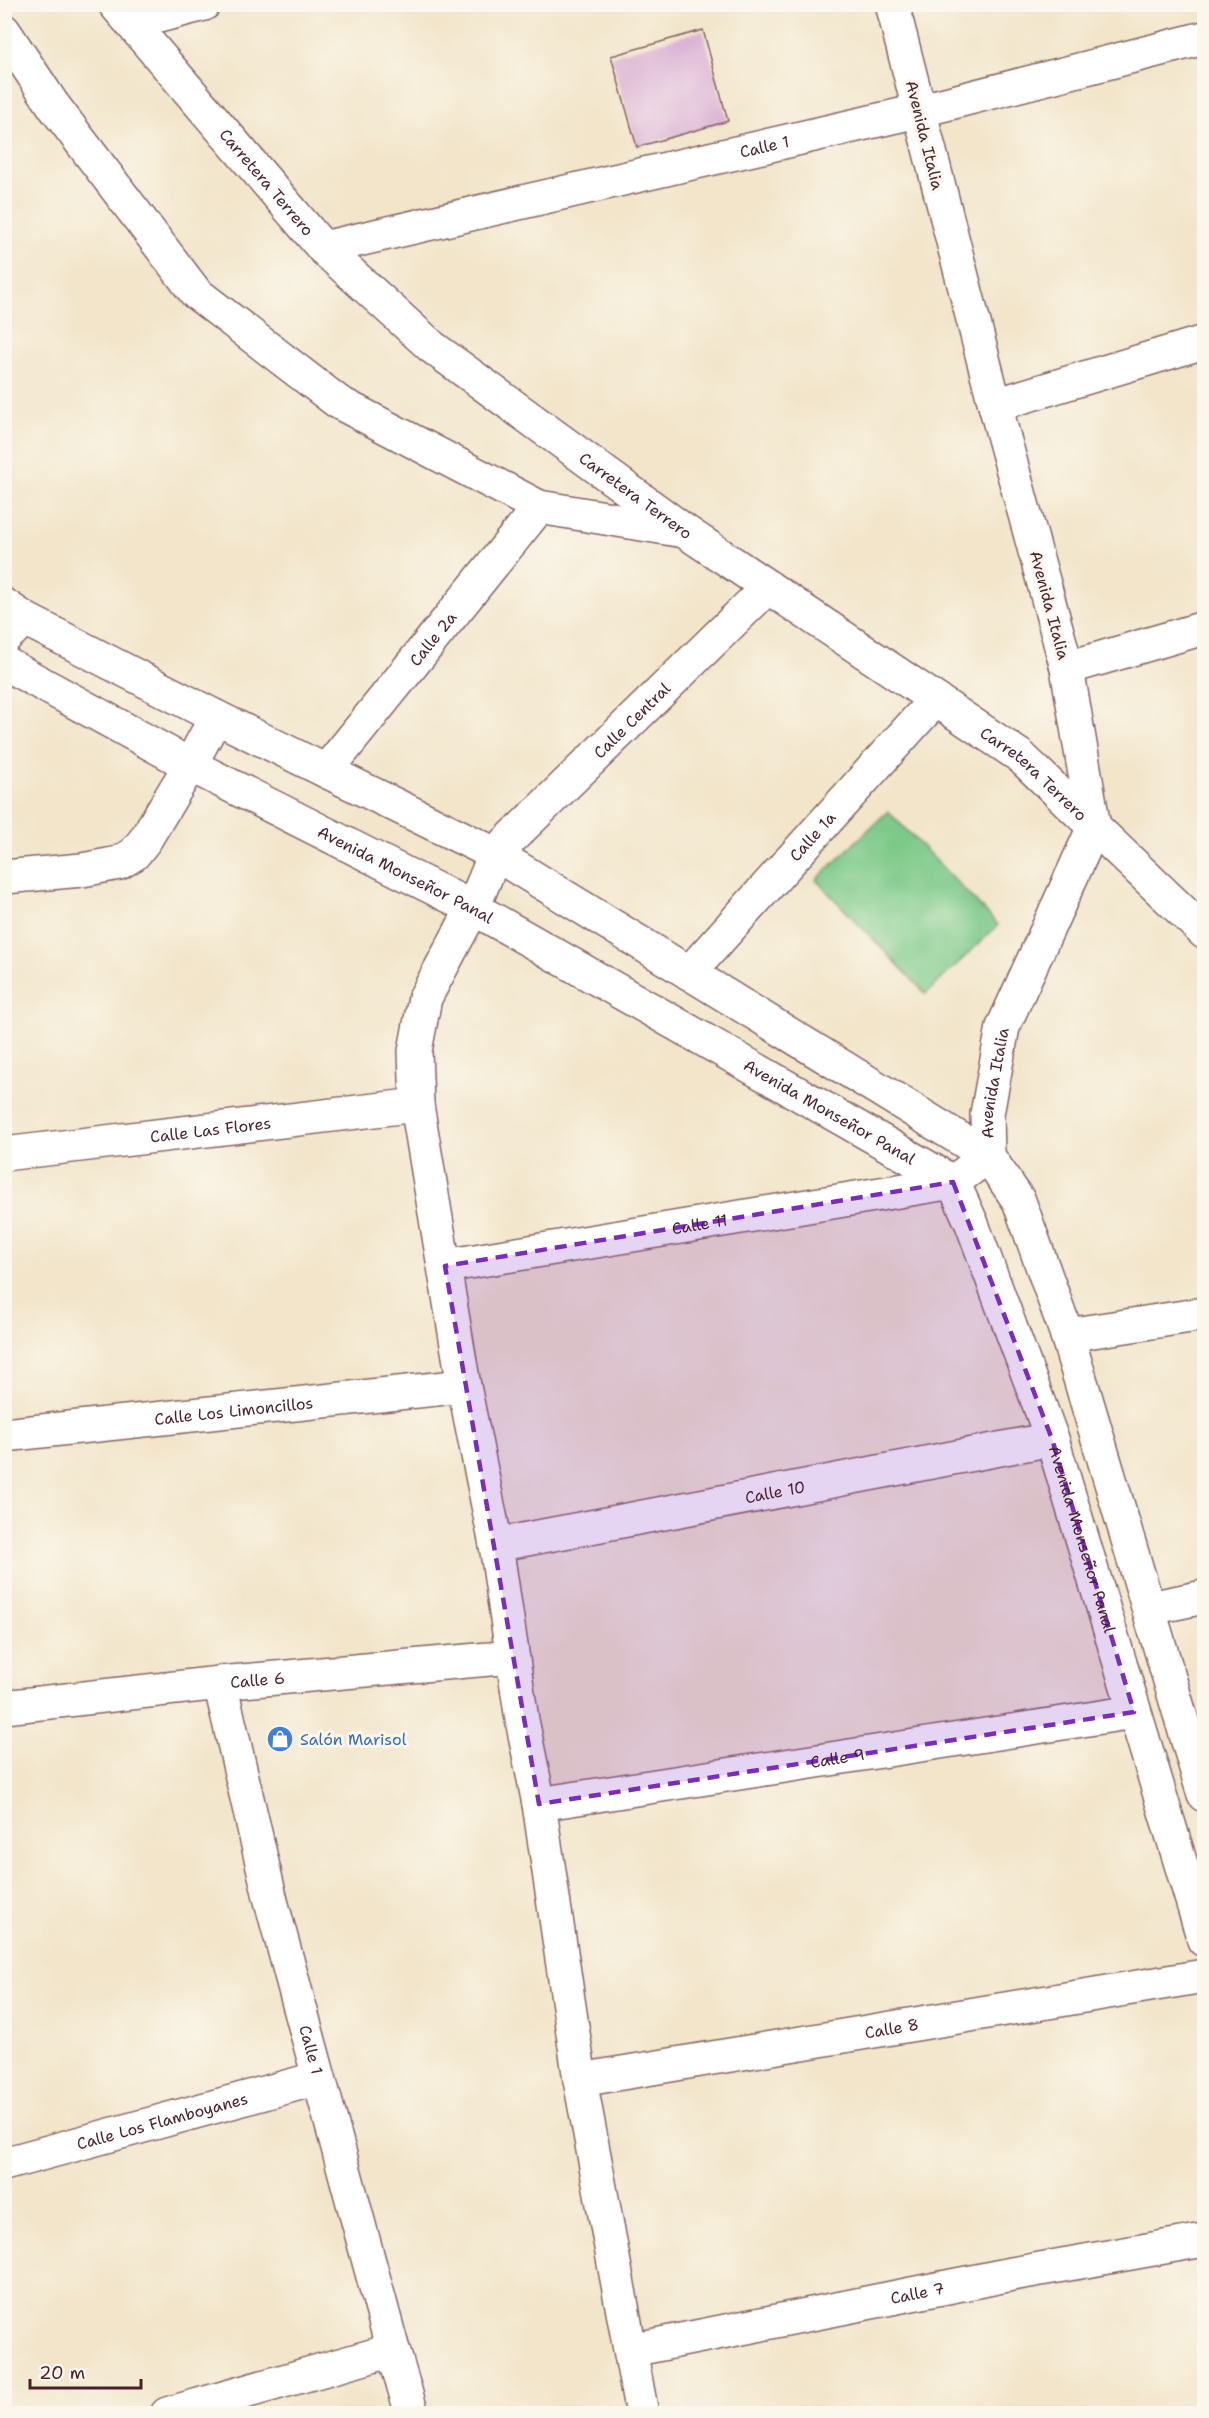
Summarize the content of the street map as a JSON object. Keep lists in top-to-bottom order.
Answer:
{
  "streets": {
    "street": [
      "Avenida Italia",
      "Calle 1",
      "Carretera Terrero",
      "Calle 2a",
      "Calle Central",
      "Calle 1a",
      "Avenida Monseñor Panal",
      "Calle Las Flores",
      "Calle 11",
      "Calle Los Limoncillos",
      "Calle 10",
      "Calle 6",
      "Calle 9",
      "Calle 8",
      "Calle Los Flamboyanes",
      "Calle 7"
    ]
  },
  "crossings": [
    ["Avenida Italia", "Calle 1"],
    ["Avenida Italia", "Carretera Terrero"],
    ["Avenida Italia", "Avenida Monseñor Panal"],
    ["Avenida Italia", "Calle 11"],
    ["Calle 1", "Carretera Terrero"],
    ["Calle 1", "Calle 6"],
    ["Calle 1", "Calle Los Flamboyanes"],
    ["Carretera Terrero", "Calle Central"],
    ["Carretera Terrero", "Calle 1a"],
    ["Avenida Monseñor Panal", "Calle 11"],
    ["Avenida Monseñor Panal", "Calle 10"],
    ["Avenida Monseñor Panal", "Calle 9"]
  ],
  "places": {
    "shop": ["Salón Marisol"]
  },
  "scale_bar": "20 m"
}
